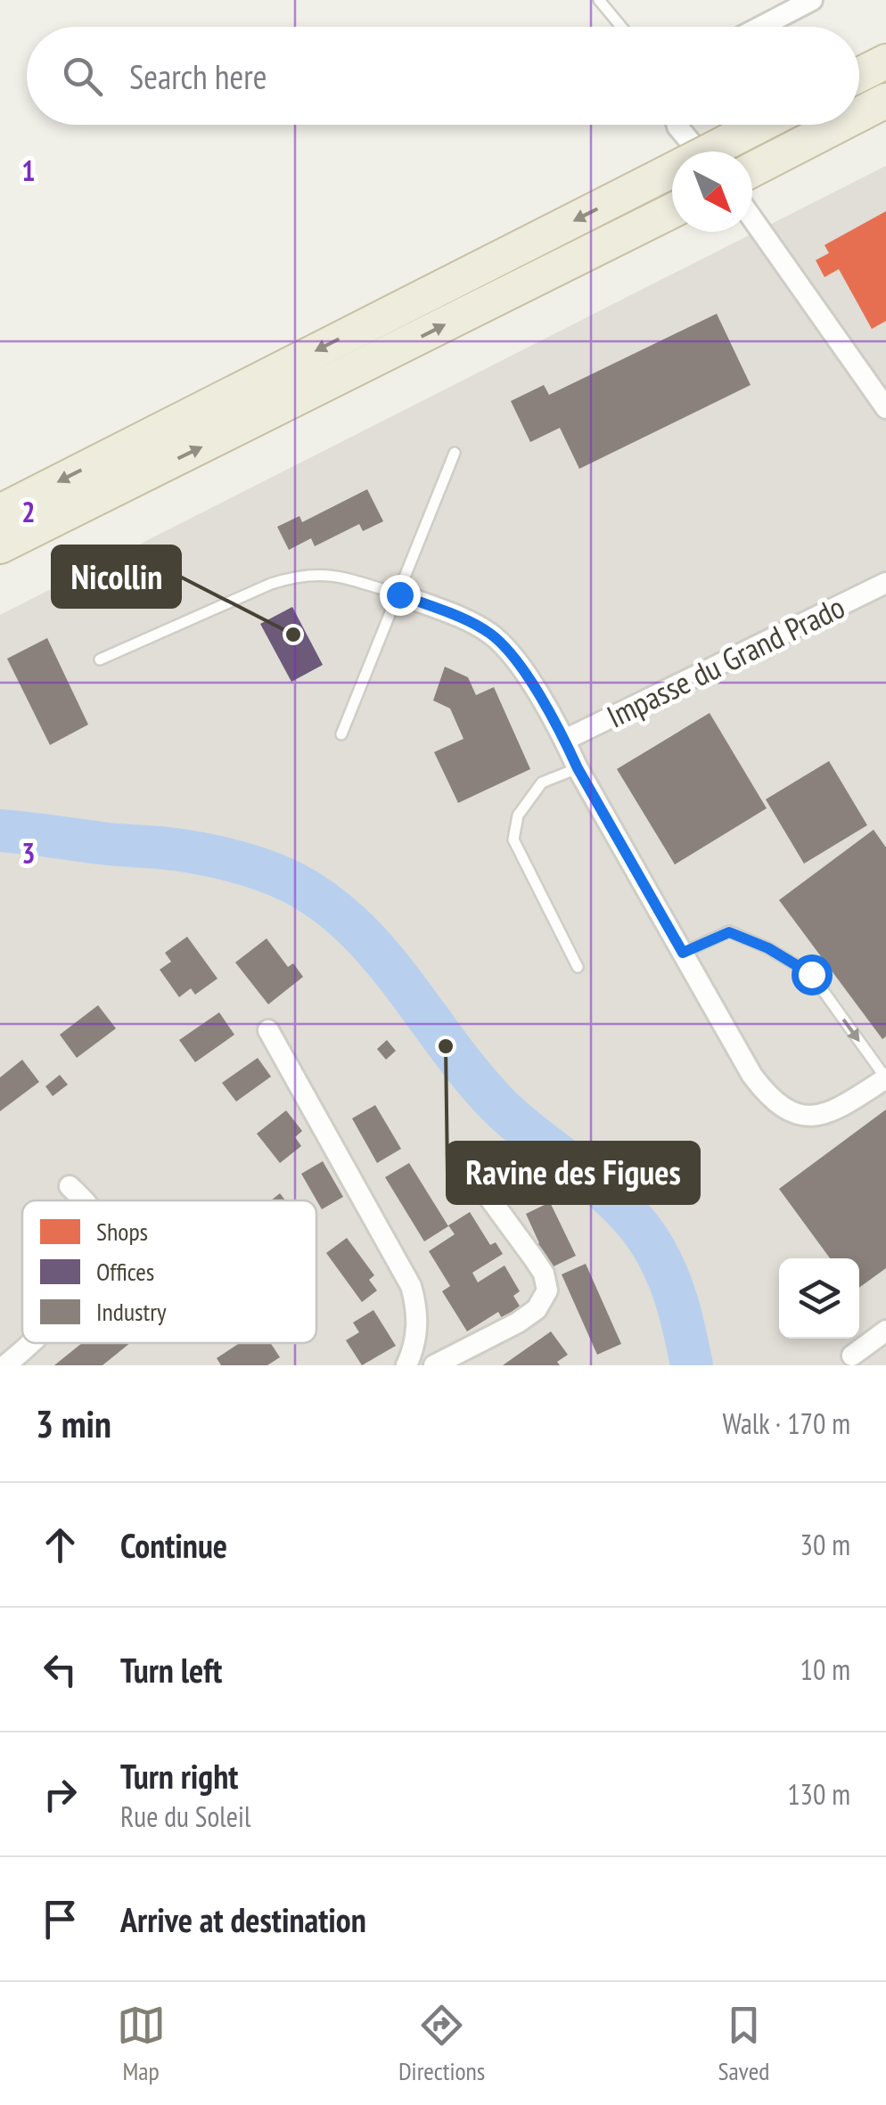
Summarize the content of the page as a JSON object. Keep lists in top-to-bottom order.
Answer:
{
  "streets": {
    "street": ["Impasse du Grand Prado"]
  },
  "places": ["Nicollin", "Ravine des Figues"],
  "legend": ["Shops", "Offices", "Industry"],
  "north": "bottom right",
  "page": {
    "search": "Search here",
    "heading": ["3 min", "Walk · 170 m"],
    "list": [
      ["Continue", "30 m"],
      ["Turn left", "10 m"],
      ["Turn right", "Rue du Soleil", "130 m"],
      "Arrive at destination"
    ],
    "nav": ["Map", "Directions", "Saved"]
  },
  "grid": {
    "rows": ["1", "2", "3"]
  }
}
